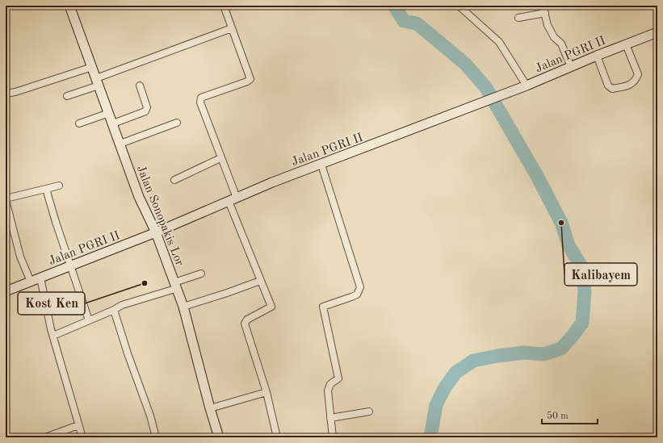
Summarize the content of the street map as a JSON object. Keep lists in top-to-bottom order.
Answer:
{
  "streets": {
    "street": ["Jalan PGRI II", "Jalan Sonopakis Lor"]
  },
  "crossings": [
    ["Jalan PGRI II", "Jalan Sonopakis Lor"]
  ],
  "places": ["Kalibayem", "Kost Ken"],
  "scale_bar": "50 m"
}
